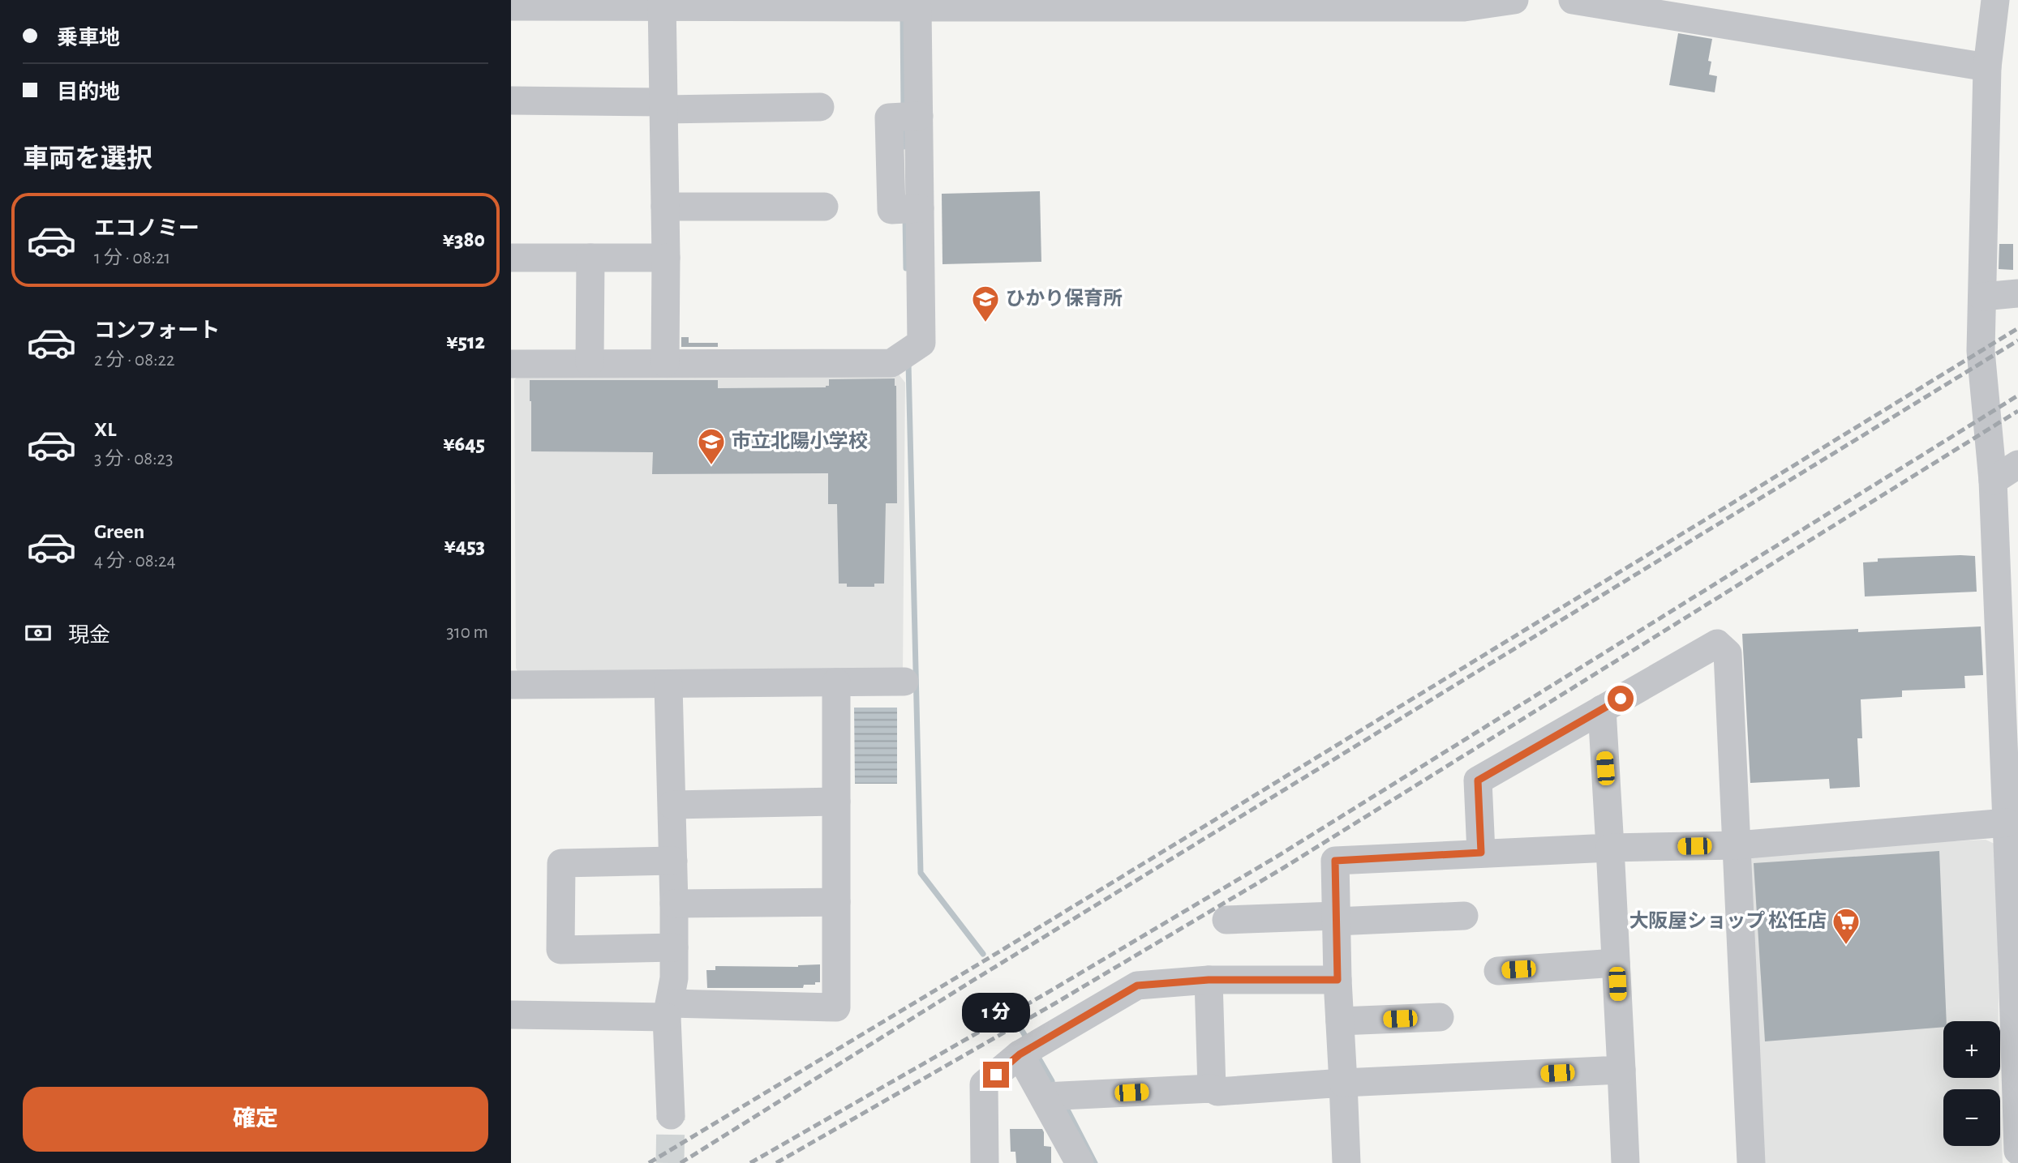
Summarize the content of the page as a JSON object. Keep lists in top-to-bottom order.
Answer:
{
  "places": {
    "school or university": ["ひかり保育所", "市立北陽小学校"],
    "supermarket": ["大阪屋ショップ 松任店"]
  },
  "page": {
    "banner": ["乗車地", "目的地"],
    "heading": "車両を選択",
    "list": [
      {
        "name": "エコノミー",
        "note": "1 分 · 08:21",
        "value": "¥380"
      },
      {
        "name": "コンフォート",
        "note": "2 分 · 08:22",
        "value": "¥512"
      },
      {
        "name": "XL",
        "note": "3 分 · 08:23",
        "value": "¥645"
      },
      {
        "name": "Green",
        "note": "4 分 · 08:24",
        "value": "¥453"
      }
    ],
    "pay": ["現金", "310 m"],
    "bubble": "1 分",
    "map_buttons": ["+", "−"],
    "buttons": "確定"
  }
}
